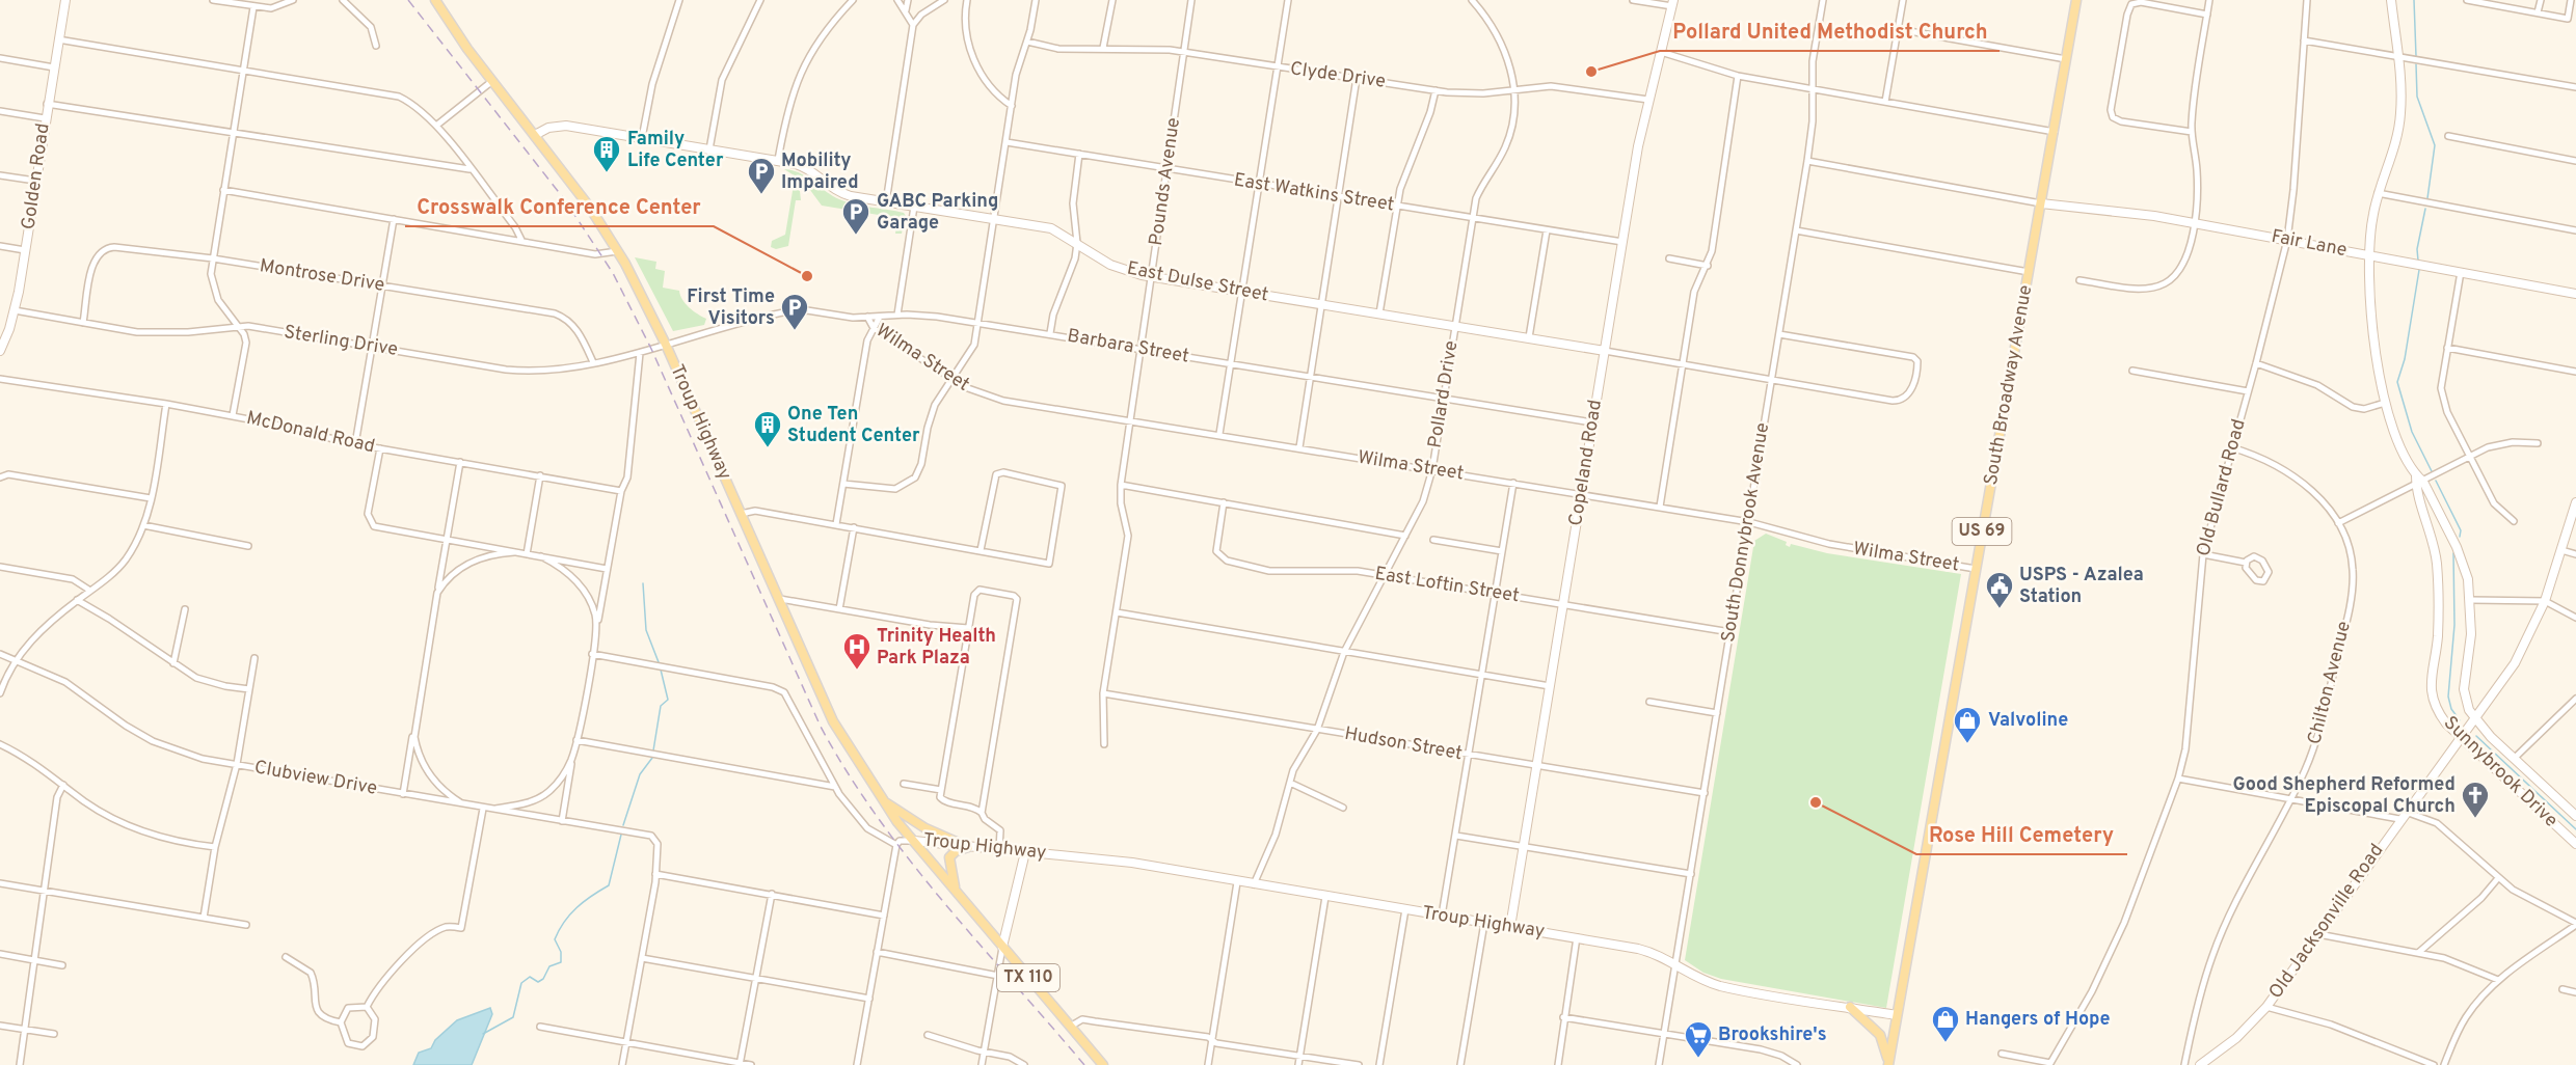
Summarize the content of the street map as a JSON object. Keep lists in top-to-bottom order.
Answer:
{
  "streets": {
    "main road": [
      "South Broadway Avenue",
      "Troup Highway",
      "US 69",
      "TX 110"
    ],
    "street": [
      "Clyde Drive",
      "Golden Road",
      "Pounds Avenue",
      "East Watkins Street",
      "Fair Lane",
      "Montrose Drive",
      "East Dulse Street",
      "Sterling Drive",
      "Barbara Street",
      "Wilma Street",
      "Pollard Drive",
      "McDonald Road",
      "Copeland Road",
      "Old Bullard Road",
      "South Donnybrook Avenue",
      "East Loftin Street",
      "Chilton Avenue",
      "Hudson Street",
      "Sunnybrook Drive",
      "Clubview Drive",
      "Old Jacksonville Road"
    ]
  },
  "crossings": [
    ["Clyde Drive", "Pounds Avenue"],
    ["Clyde Drive", "Pollard Drive"],
    ["Clyde Drive", "Copeland Road"],
    ["Golden Road", "Sterling Drive"],
    ["Pounds Avenue", "East Watkins Street"],
    ["Pounds Avenue", "East Dulse Street"],
    ["Pounds Avenue", "Barbara Street"],
    ["Pounds Avenue", "Wilma Street"],
    ["Pounds Avenue", "Hudson Street"],
    ["East Watkins Street", "Pollard Drive"],
    ["East Watkins Street", "Copeland Road"],
    ["Fair Lane", "South Broadway Avenue"],
    ["Fair Lane", "Old Bullard Road"],
    ["Fair Lane", "Sunnybrook Drive"],
    ["Montrose Drive", "Sterling Drive"],
    ["East Dulse Street", "Pollard Drive"],
    ["East Dulse Street", "Troup Highway"],
    ["East Dulse Street", "Copeland Road"],
    ["East Dulse Street", "South Donnybrook Avenue"],
    ["Sterling Drive", "Barbara Street"],
    ["Sterling Drive", "Troup Highway"],
    ["Barbara Street", "Wilma Street"],
    ["Barbara Street", "Pollard Drive"],
    ["Barbara Street", "Troup Highway"],
    ["Barbara Street", "Copeland Road"],
    ["Wilma Street", "South Broadway Avenue"],
    ["Wilma Street", "Pollard Drive"],
    ["Wilma Street", "Copeland Road"],
    ["Wilma Street", "South Donnybrook Avenue"],
    ["South Broadway Avenue", "Troup Highway"],
    ["Pollard Drive", "Troup Highway"],
    ["Pollard Drive", "East Loftin Street"],
    ["Pollard Drive", "Hudson Street"],
    ["Troup Highway", "Copeland Road"],
    ["Troup Highway", "South Donnybrook Avenue"],
    ["Troup Highway", "TX 110"],
    ["Copeland Road", "East Loftin Street"],
    ["Copeland Road", "Hudson Street"],
    ["Old Bullard Road", "Chilton Avenue"],
    ["South Donnybrook Avenue", "East Loftin Street"],
    ["South Donnybrook Avenue", "Hudson Street"],
    ["Sunnybrook Drive", "Old Jacksonville Road"]
  ],
  "places": {
    "other": ["Pollard United Methodist Church", "Crosswalk Conference Center", "Rose Hill Cemetery"],
    "building": ["Family Life Center", "One Ten Student Center"],
    "parking": ["Mobility Impaired", "GABC Parking Garage", "First Time Visitors"],
    "public building": ["USPS - Azalea Station"],
    "hospital": ["Trinity Health Park Plaza"],
    "shop": ["Valvoline", "Hangers of Hope"],
    "church": ["Good Shepherd Reformed Episcopal Church"],
    "supermarket": ["Brookshire's"]
  }
}
